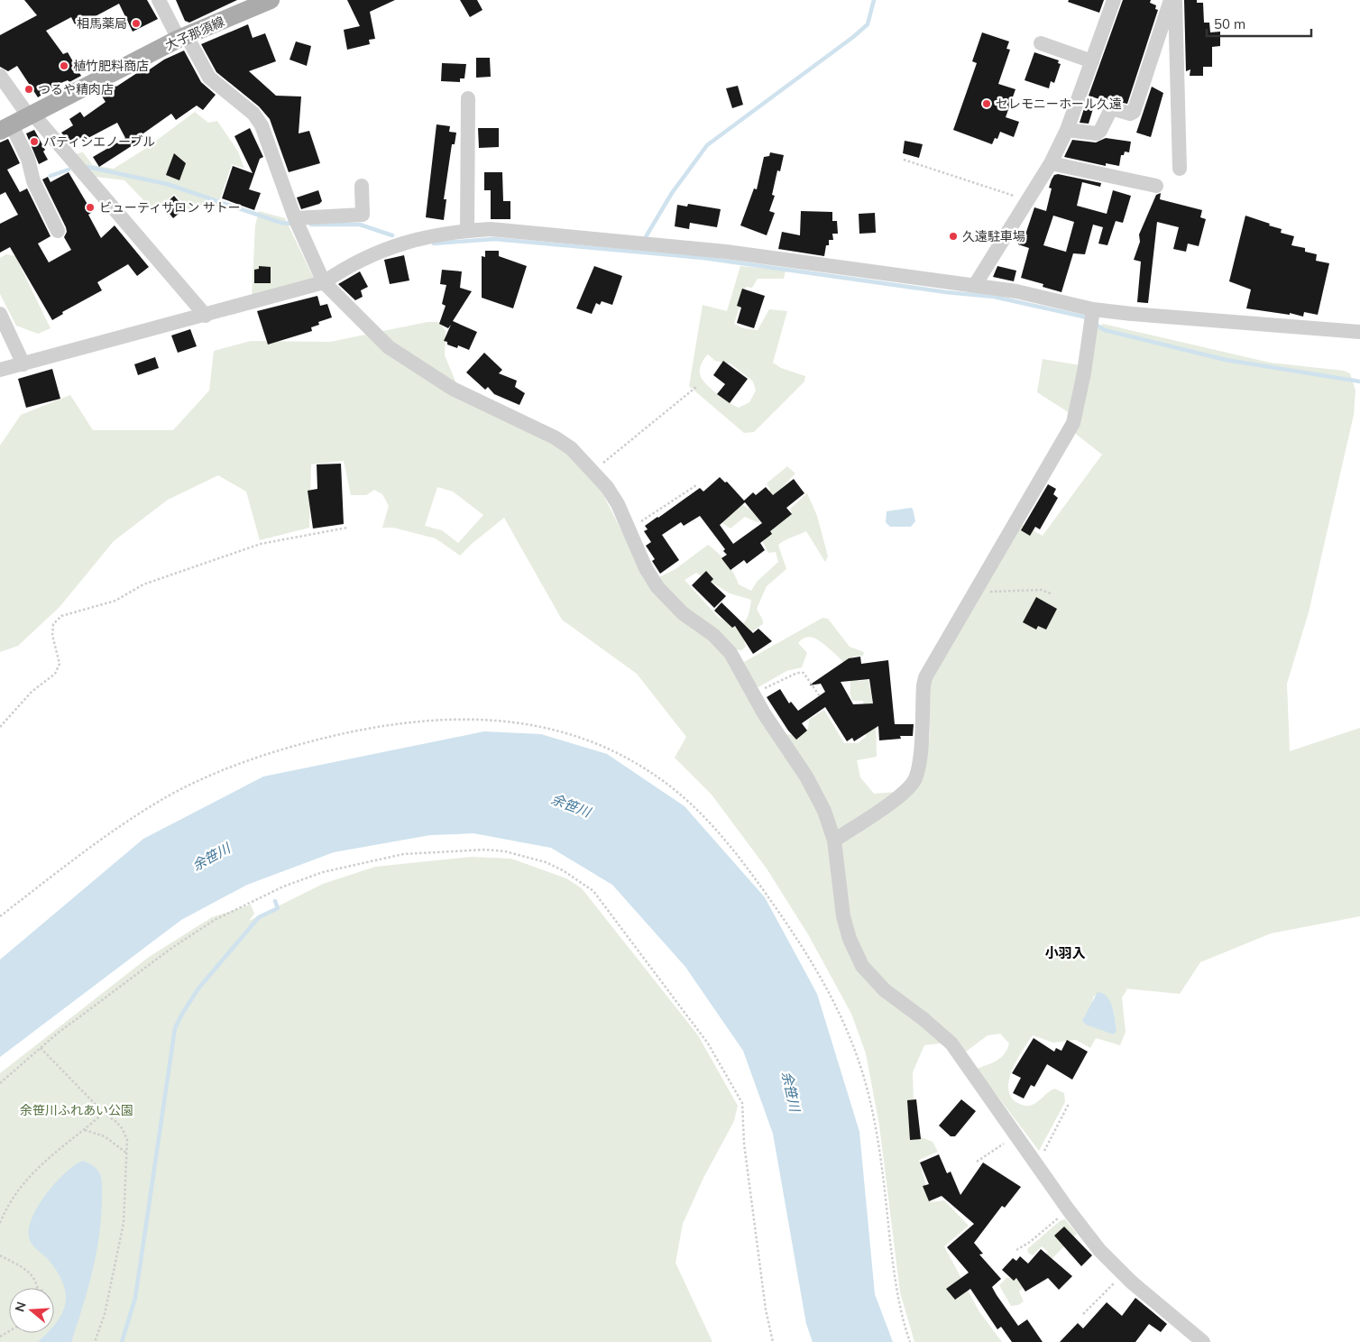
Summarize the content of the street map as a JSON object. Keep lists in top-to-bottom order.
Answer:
{
  "streets": {
    "main road": ["大子那須線"]
  },
  "districts": ["小羽入"],
  "water": ["余笹川"],
  "parks": ["余笹川ふれあい公園"],
  "places": [
    "相馬薬局",
    "植竹肥料商店",
    "つるや精肉店",
    "セレモニーホール久遠",
    "パティシエノーブル",
    "ビューティサロン サトー",
    "久遠駐車場"
  ],
  "scale_bar": "50 m",
  "north": "left"
}
